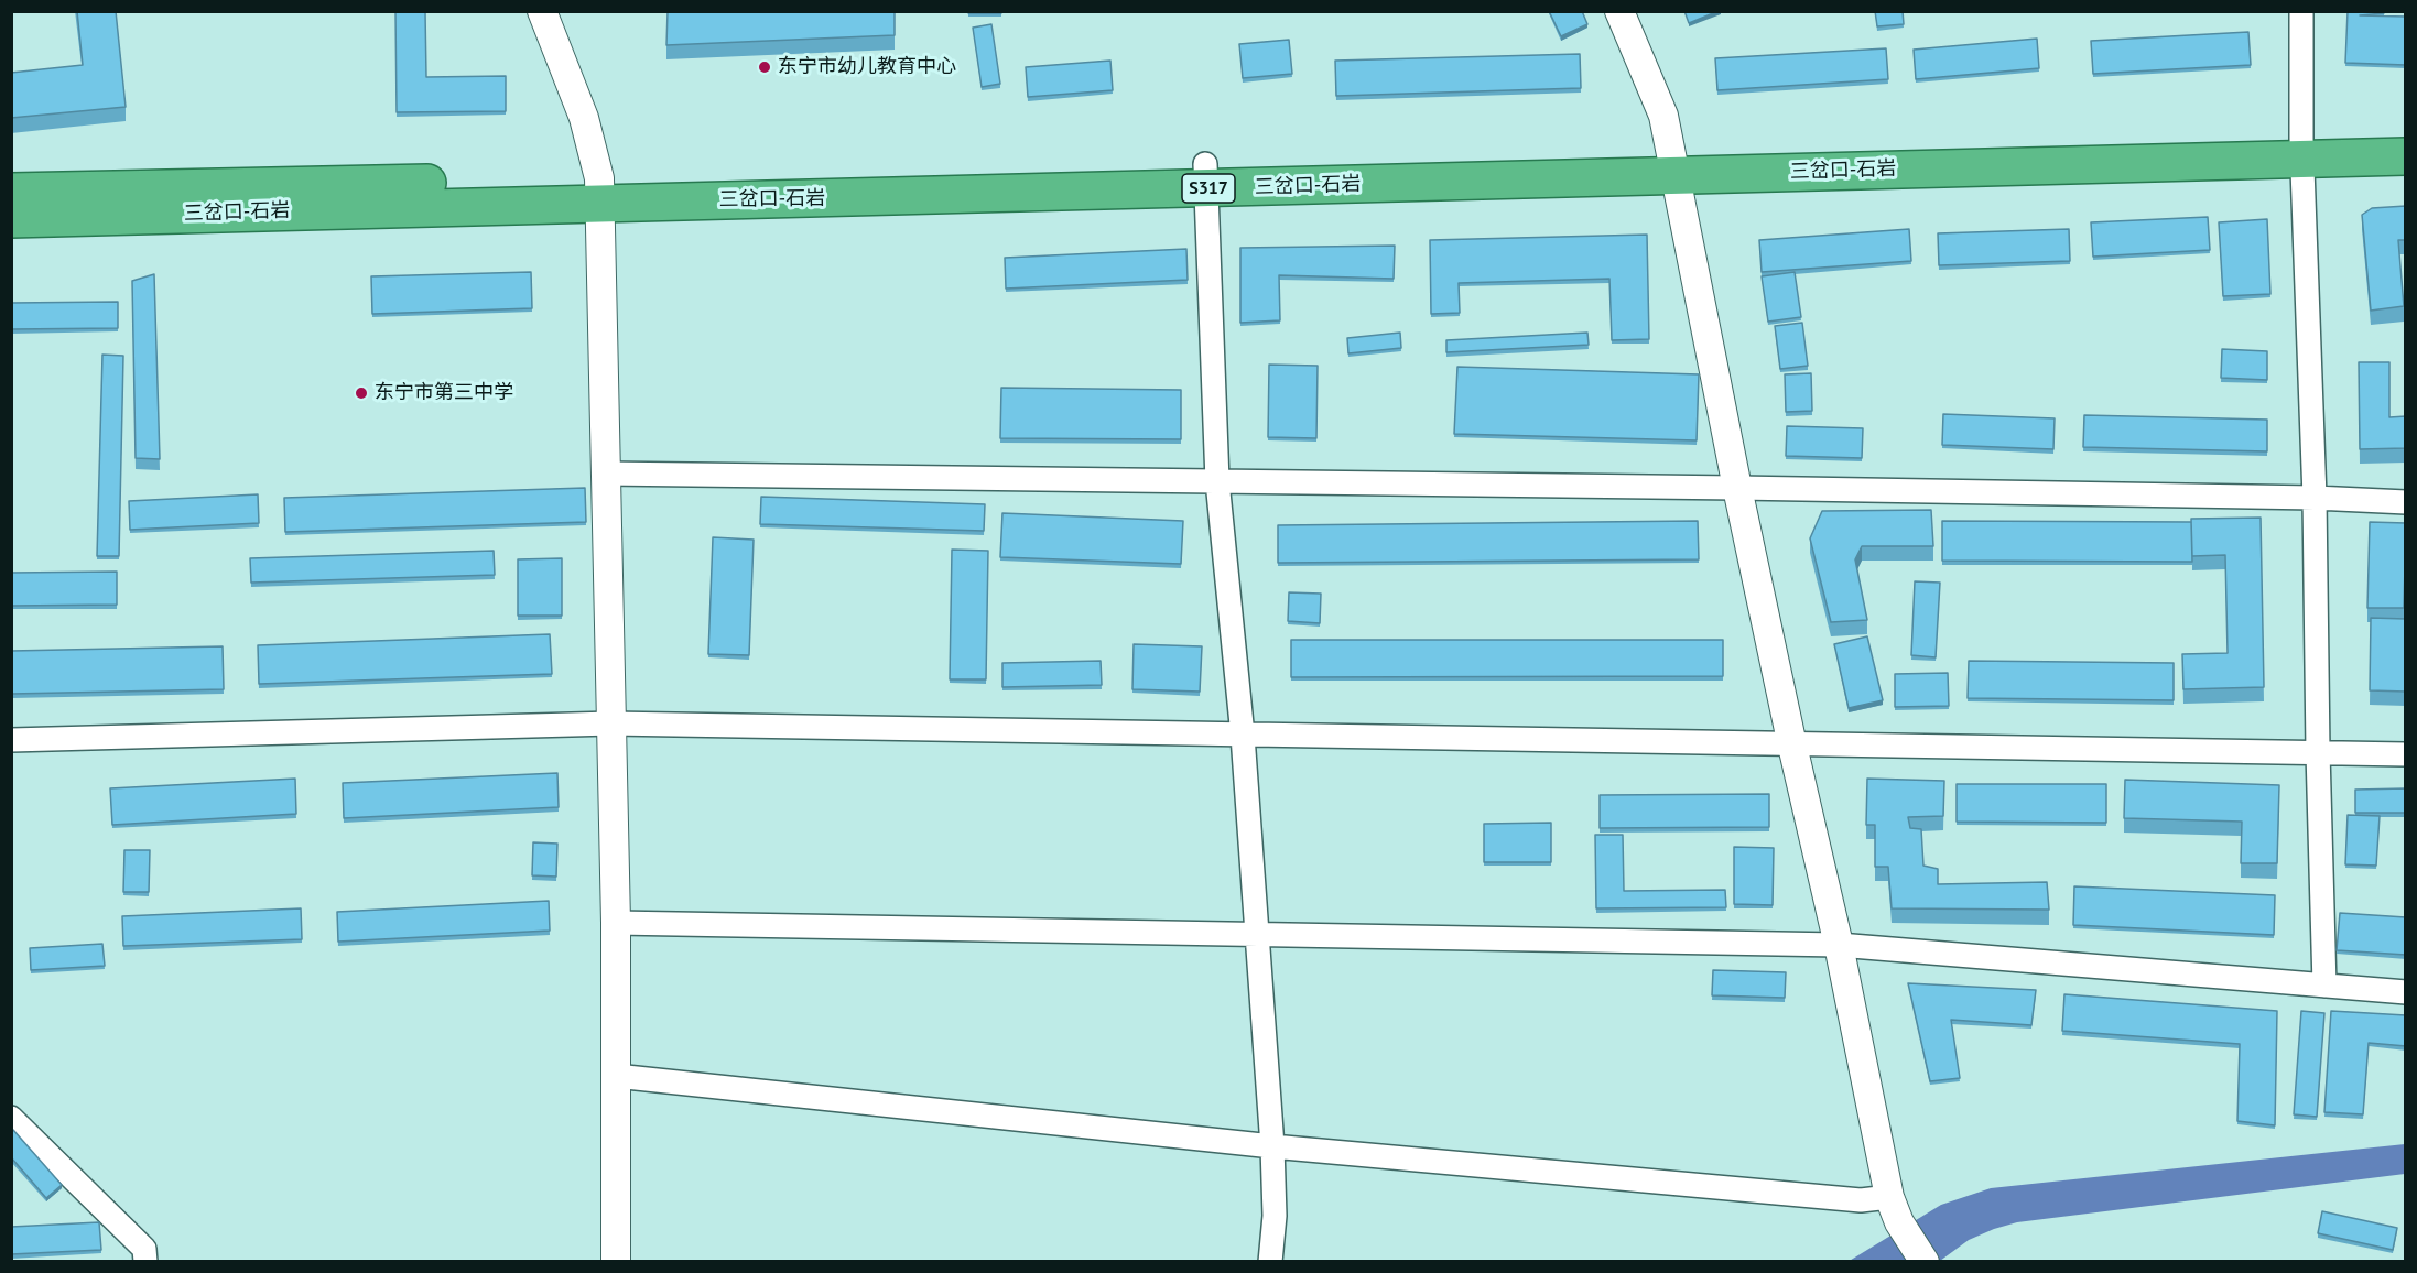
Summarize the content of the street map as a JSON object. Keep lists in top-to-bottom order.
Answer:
{
  "streets": {
    "highway": ["三岔口-石岩", "S317"]
  },
  "places": ["东宁市幼儿教育中心", "东宁市第三中学"]
}
